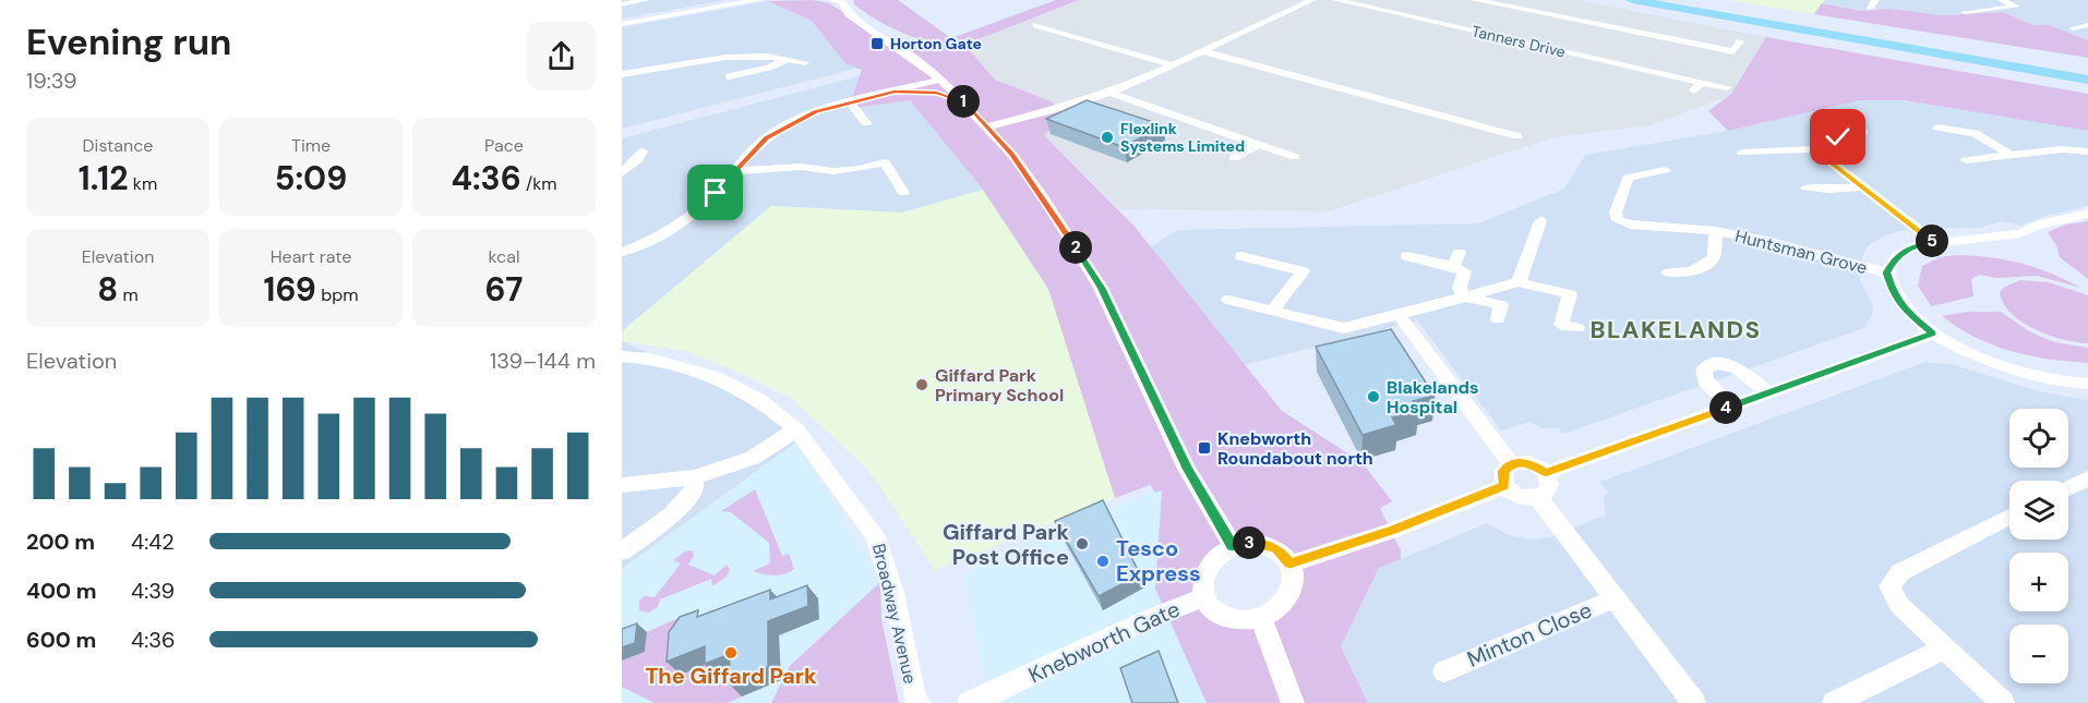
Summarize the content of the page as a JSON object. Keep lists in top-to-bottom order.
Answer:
{
  "streets": {
    "street": [
      "Tanners Drive",
      "Huntsman Grove",
      "Broadway Avenue",
      "Minton Close",
      "Knebworth Gate"
    ]
  },
  "districts": ["BLAKELANDS"],
  "places": {
    "transit": ["Horton Gate", "Knebworth Roundabout north"],
    "other": [
      "Flexlink Systems Limited",
      "Giffard Park Primary School",
      "Blakelands Hospital",
      "Giffard Park Post Office",
      "Tesco Express",
      "The Giffard Park"
    ]
  },
  "page": {
    "heading": ["Evening run", "19:39"],
    "pins": [
      "1",
      "5",
      "2",
      "4",
      "3"
    ],
    "stats": [
      ["Distance", "1.12 km"],
      ["Time", "5:09"],
      ["Pace", "4:36 /km"],
      ["Elevation", "8 m"],
      ["Heart rate", "169 bpm"],
      ["kcal", "67"]
    ],
    "chart": ["Elevation", "139–144 m"],
    "map_buttons": ["+", "−"],
    "list": [
      {
        "name": "200 m",
        "note": "4:42"
      },
      {
        "name": "400 m",
        "note": "4:39"
      },
      {
        "name": "600 m",
        "note": "4:36"
      }
    ]
  }
}
